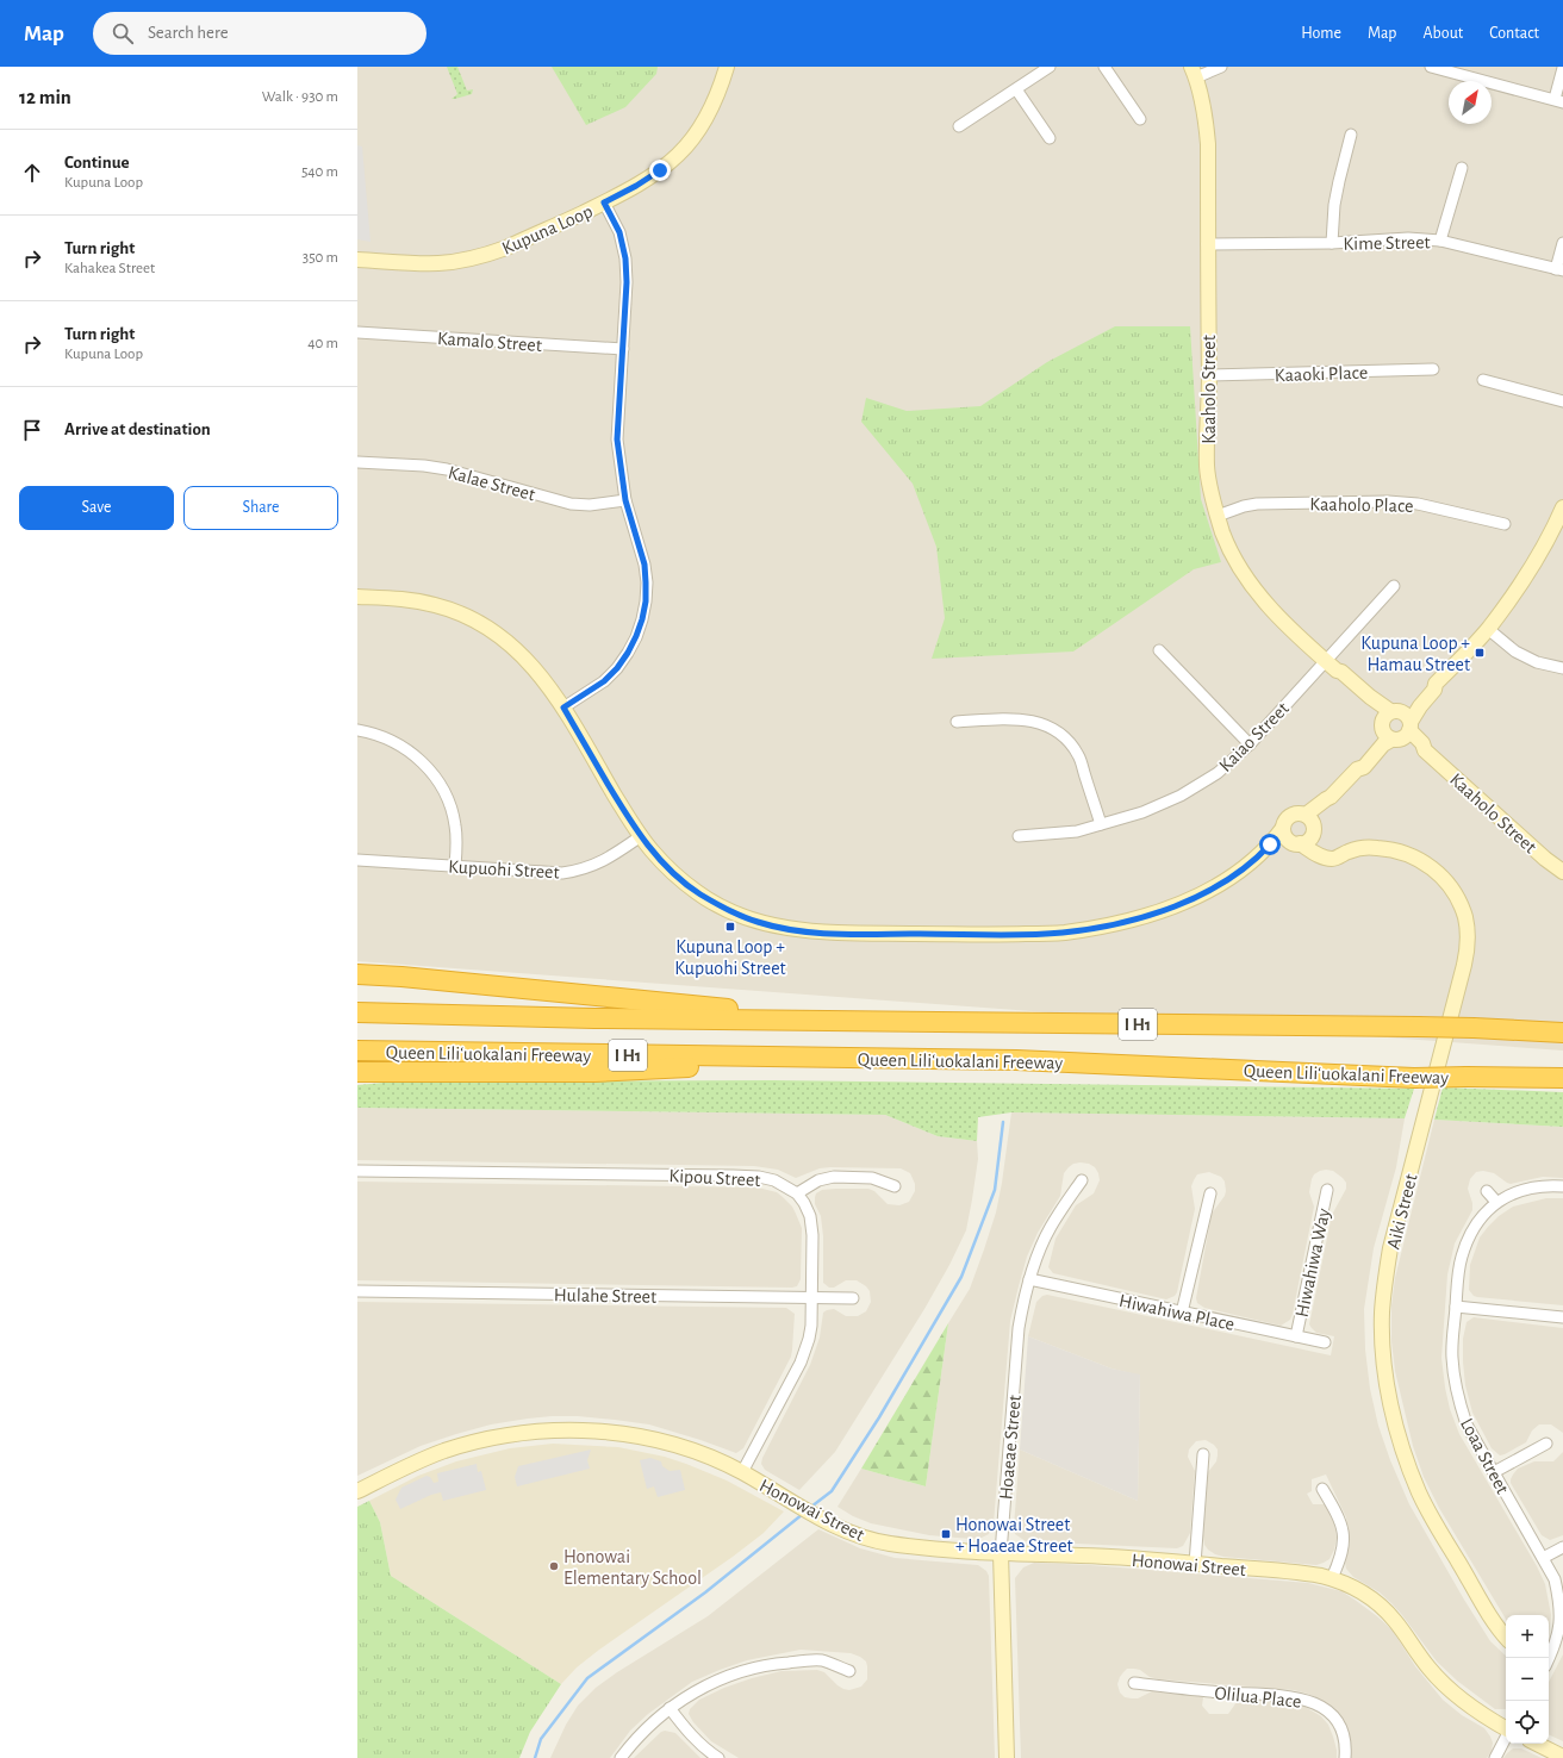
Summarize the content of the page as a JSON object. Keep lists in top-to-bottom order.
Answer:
{
  "streets": {
    "highway": ["I H1", "Queen Liliʻuokalani Freeway"],
    "street": [
      "Kupuna Loop",
      "Kime Street",
      "Kamalo Street",
      "Kaaoki Place",
      "Kaaholo Street",
      "Kalae Street",
      "Kaaholo Place",
      "Kaiao Street",
      "Kupuohi Street",
      "Kipou Street",
      "Aiki Street",
      "Hiwahiwa Way",
      "Hulahe Street",
      "Hiwahiwa Place",
      "Hoaeae Street",
      "Loaa Street",
      "Honowai Street",
      "Olilua Place"
    ]
  },
  "crossings": [
    ["Kime Street", "Kaaholo Street"],
    ["Kaaoki Place", "Kaaholo Street"],
    ["Kaaholo Street", "Kaaholo Place"],
    ["Kaaholo Street", "Kaiao Street"],
    ["Kipou Street", "Hulahe Street"],
    ["Kipou Street", "Honowai Street"],
    ["Hiwahiwa Way", "Hiwahiwa Place"],
    ["Hiwahiwa Place", "Hoaeae Street"],
    ["Hoaeae Street", "Honowai Street"]
  ],
  "places": {
    "transit": ["Kupuna Loop + Hamau Street", "Kupuna Loop + Kupuohi Street", "Honowai Street + Hoaeae Street"],
    "other": ["Honowai Elementary School"]
  },
  "north": "top right",
  "page": {
    "header": "Map",
    "search": "Search here",
    "nav": [
      "Home",
      "Map",
      "About",
      "Contact"
    ],
    "heading": ["12 min", "Walk · 930 m"],
    "list": [
      ["Continue", "Kupuna Loop", "540 m"],
      ["Turn right", "Kahakea Street", "350 m"],
      ["Turn right", "Kupuna Loop", "40 m"],
      "Arrive at destination"
    ],
    "buttons": ["Save", "Share"],
    "map_buttons": ["+", "−"]
  }
}
